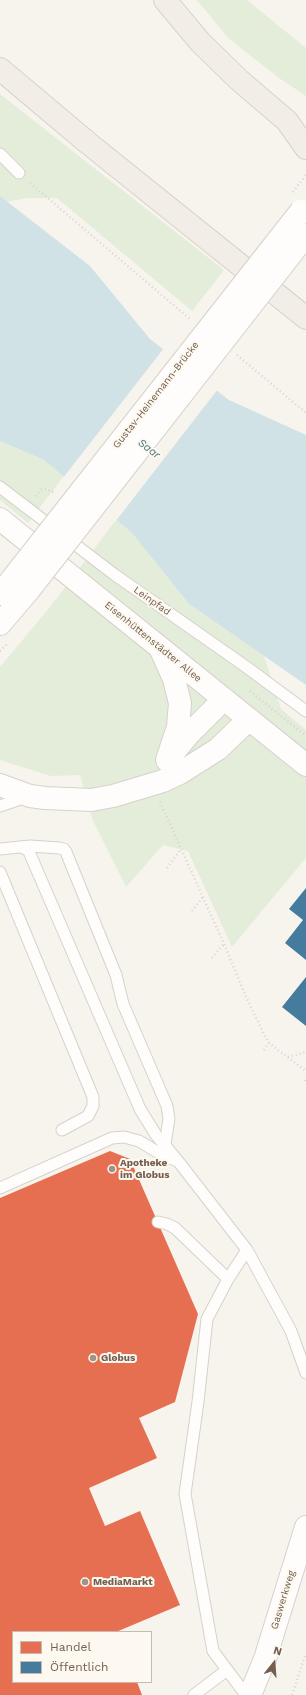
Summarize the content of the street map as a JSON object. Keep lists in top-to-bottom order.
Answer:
{
  "streets": {
    "street": ["Gustav-Heinemann-Brücke", "Eisenhüttenstädter Allee", "Gaswerkweg"],
    "lane": ["Leinpfad"]
  },
  "water": ["Saar"],
  "places": ["Apotheke im Globus", "Globus", "MediaMarkt"],
  "legend": ["Handel", "Öffentlich"],
  "north": "top"
}
